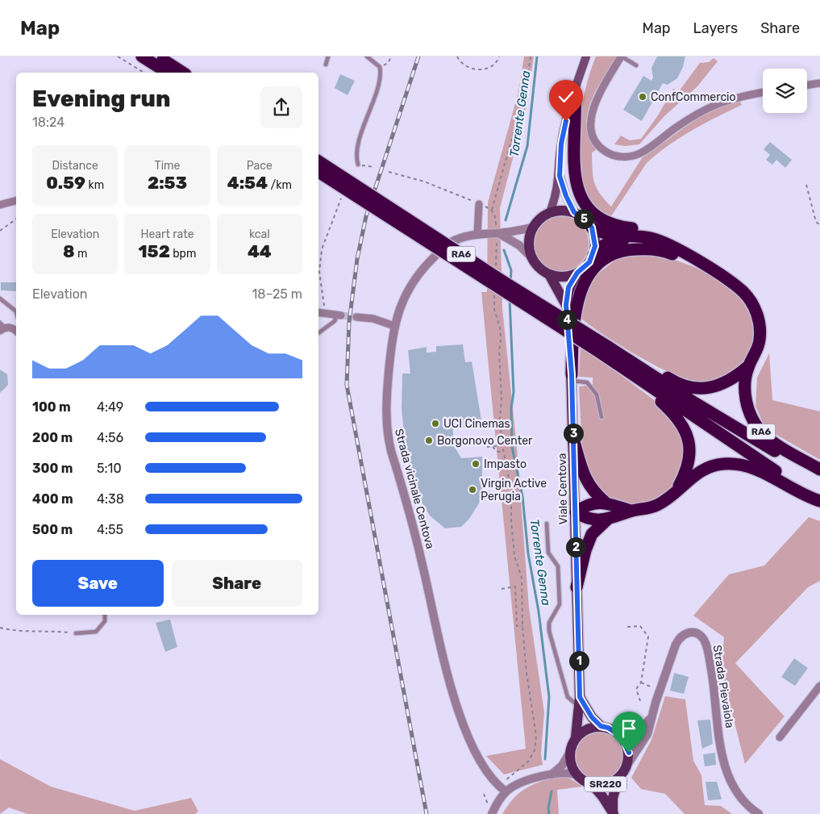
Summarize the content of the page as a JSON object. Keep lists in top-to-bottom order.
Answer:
{
  "streets": {
    "highway": ["RA6"],
    "main road": ["Viale Centova", "SR220"],
    "street": ["Strada vicinale Centova", "Strada Pievaiola"]
  },
  "crossings": [
    ["Strada vicinale Centova", "SR220"],
    ["Viale Centova", "SR220"],
    ["Strada Pievaiola", "SR220"]
  ],
  "water": ["Torrente Genna"],
  "places": [
    "ConfCommercio",
    "UCI Cinemas",
    "Borgonovo Center",
    "Impasto",
    "Virgin Active Perugia"
  ],
  "page": {
    "header": "Map",
    "nav": ["Map", "Layers", "Share"],
    "heading": ["Evening run", "18:24"],
    "stats": [
      ["Distance", "0.59 km"],
      ["Time", "2:53"],
      ["Pace", "4:54 /km"],
      ["Elevation", "8 m"],
      ["Heart rate", "152 bpm"],
      ["kcal", "44"]
    ],
    "pins": [
      "5",
      "4",
      "3",
      "2",
      "1"
    ],
    "chart": ["Elevation", "18–25 m"],
    "list": [
      {
        "name": "100 m",
        "note": "4:49"
      },
      {
        "name": "200 m",
        "note": "4:56"
      },
      {
        "name": "300 m",
        "note": "5:10"
      },
      {
        "name": "400 m",
        "note": "4:38"
      },
      {
        "name": "500 m",
        "note": "4:55"
      }
    ],
    "buttons": ["Save", "Share"]
  }
}
